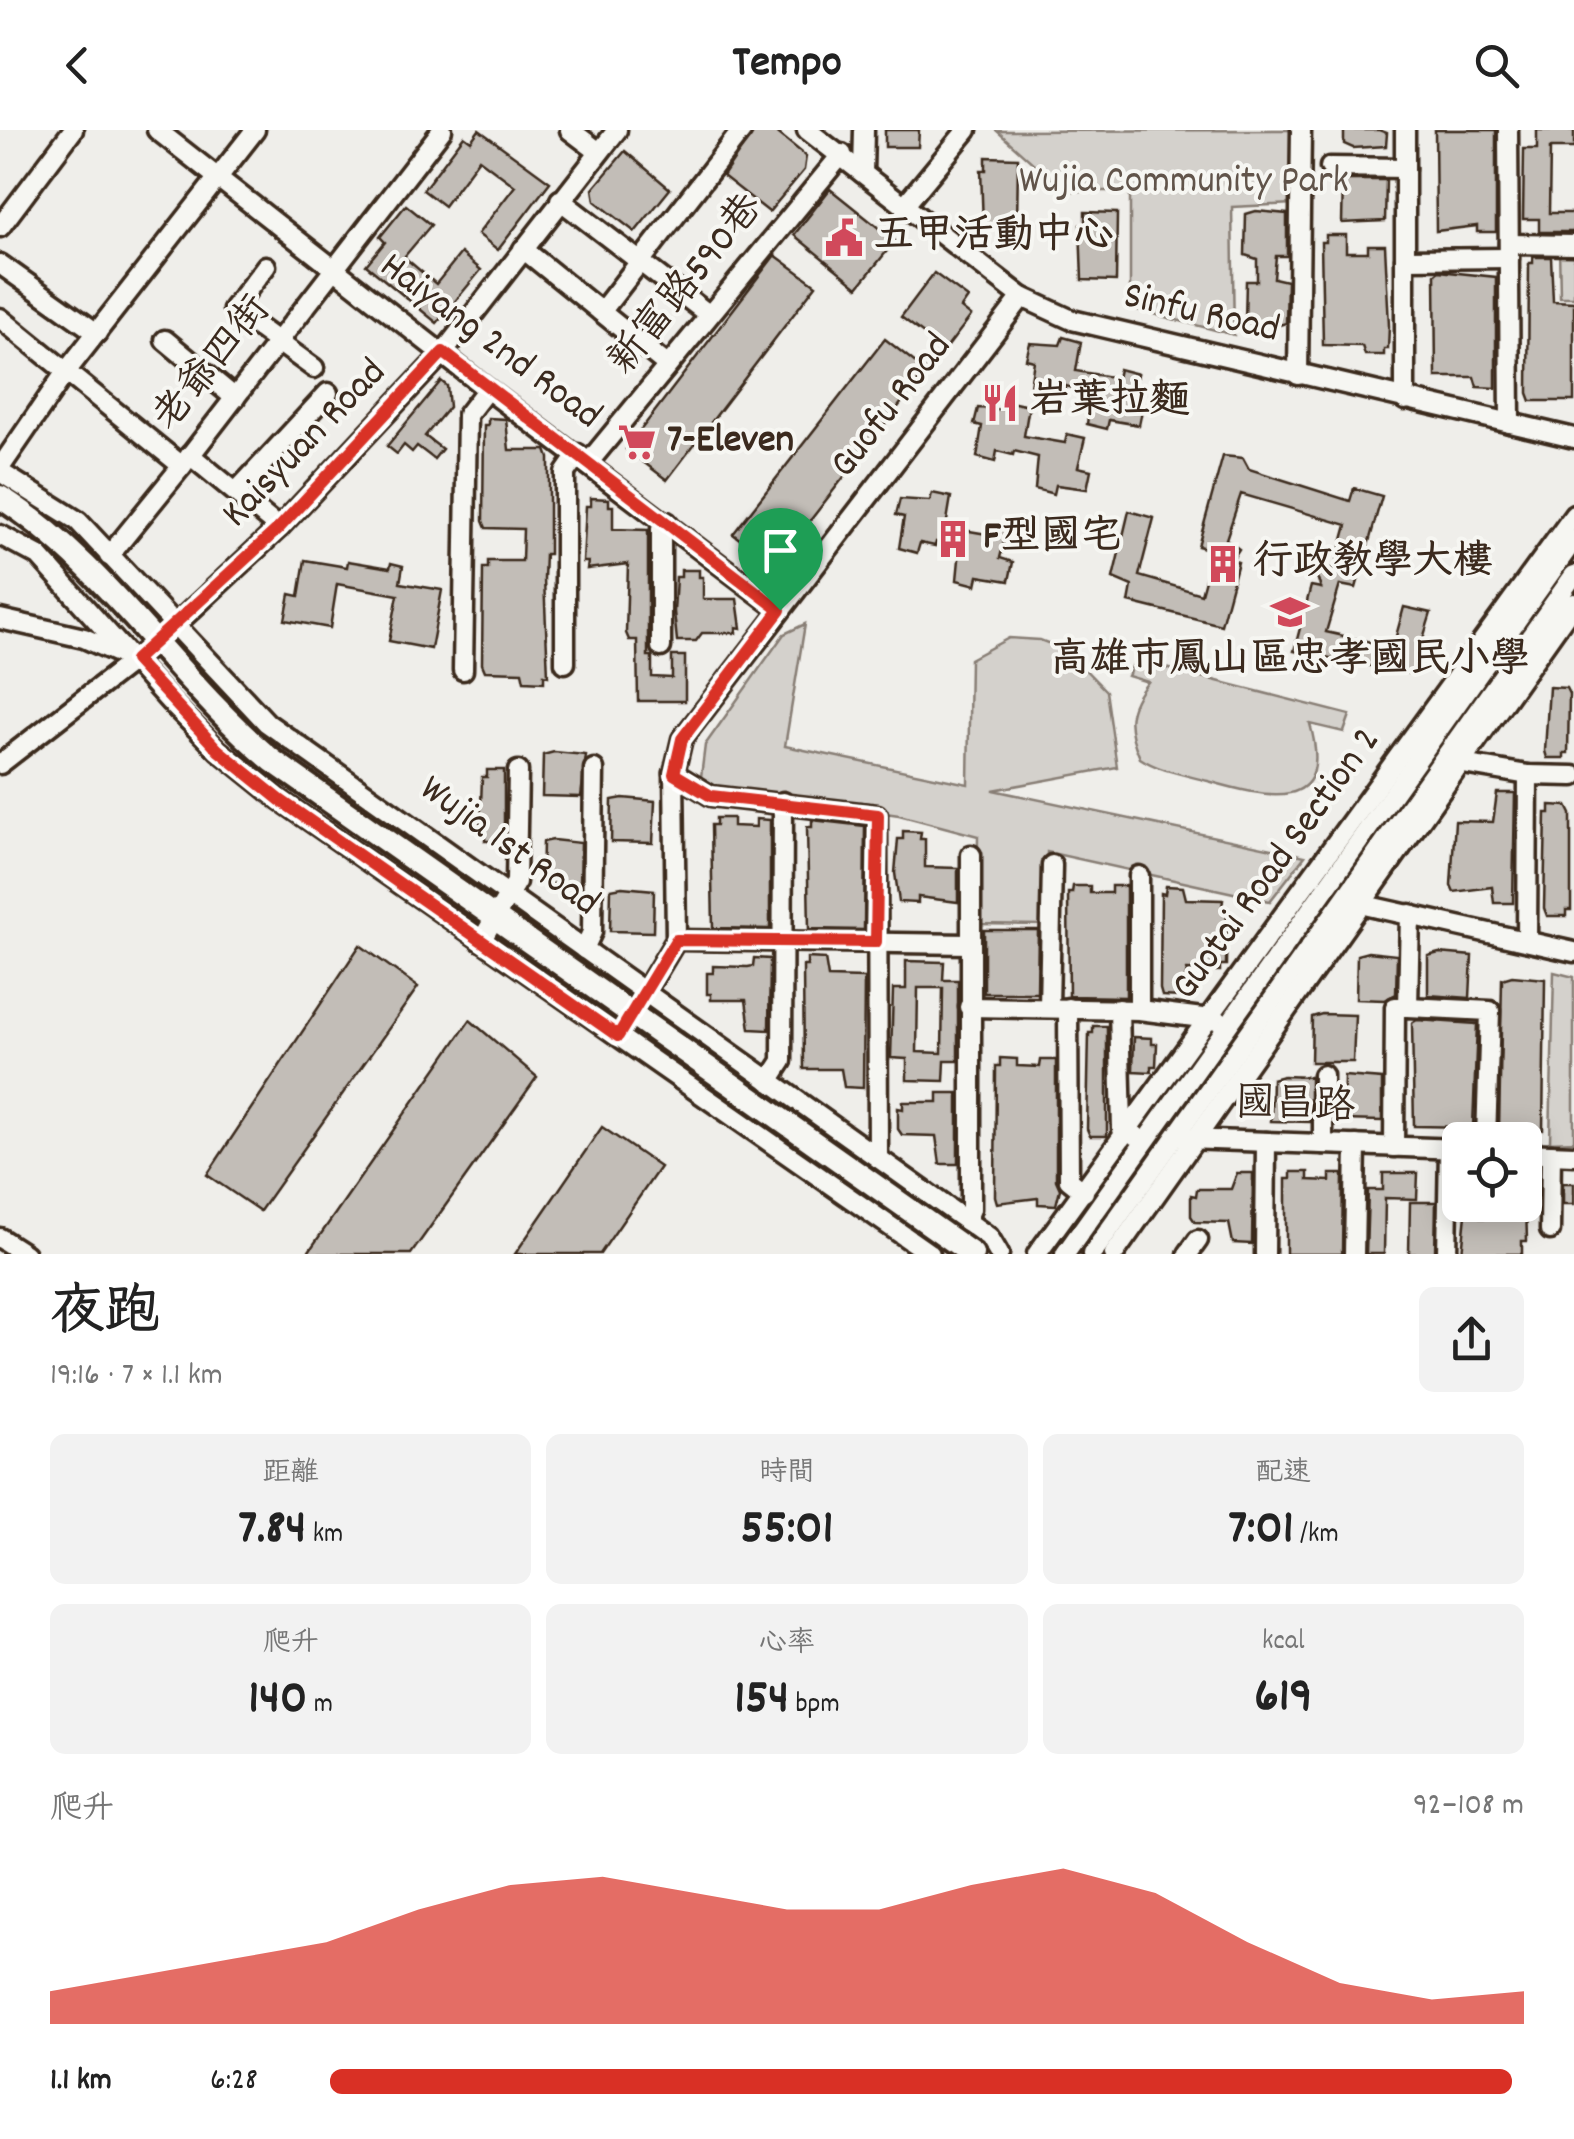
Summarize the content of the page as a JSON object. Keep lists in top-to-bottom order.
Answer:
{
  "streets": {
    "main road": ["Wujia 1st Road"],
    "street": [
      "新富路590巷",
      "Sinfu Road",
      "Haiyang 2nd Road",
      "老爺四街",
      "Guofu Road",
      "Kaisyuan Road",
      "Guotai Road Section 2",
      "國昌路"
    ]
  },
  "crossings": [
    ["新富路590巷", "Sinfu Road"],
    ["新富路590巷", "Haiyang 2nd Road"],
    ["Sinfu Road", "Guofu Road"],
    ["Haiyang 2nd Road", "老爺四街"],
    ["Haiyang 2nd Road", "Guofu Road"],
    ["Haiyang 2nd Road", "Kaisyuan Road"],
    ["Kaisyuan Road", "Wujia 1st Road"],
    ["Guotai Road Section 2", "國昌路"]
  ],
  "parks": ["Wujia Community Park"],
  "places": {
    "public building": ["五甲活動中心"],
    "restaurant": ["岩葉拉麵"],
    "supermarket": ["7-Eleven"],
    "building": ["F型國宅", "行政教學大樓"],
    "school or university": ["高雄市鳳山區忠孝國民小學"]
  },
  "page": {
    "header": "Tempo",
    "heading": ["夜跑", "19:16 · 7 × 1.1 km"],
    "stats": [
      ["距離", "7.84 km"],
      ["時間", "55:01"],
      ["配速", "7:01 /km"],
      ["爬升", "140 m"],
      ["心率", "154 bpm"],
      ["kcal", "619"]
    ],
    "chart": ["爬升", "92–108 m"],
    "list": [
      {
        "name": "1.1 km",
        "note": "6:28"
      }
    ]
  }
}
